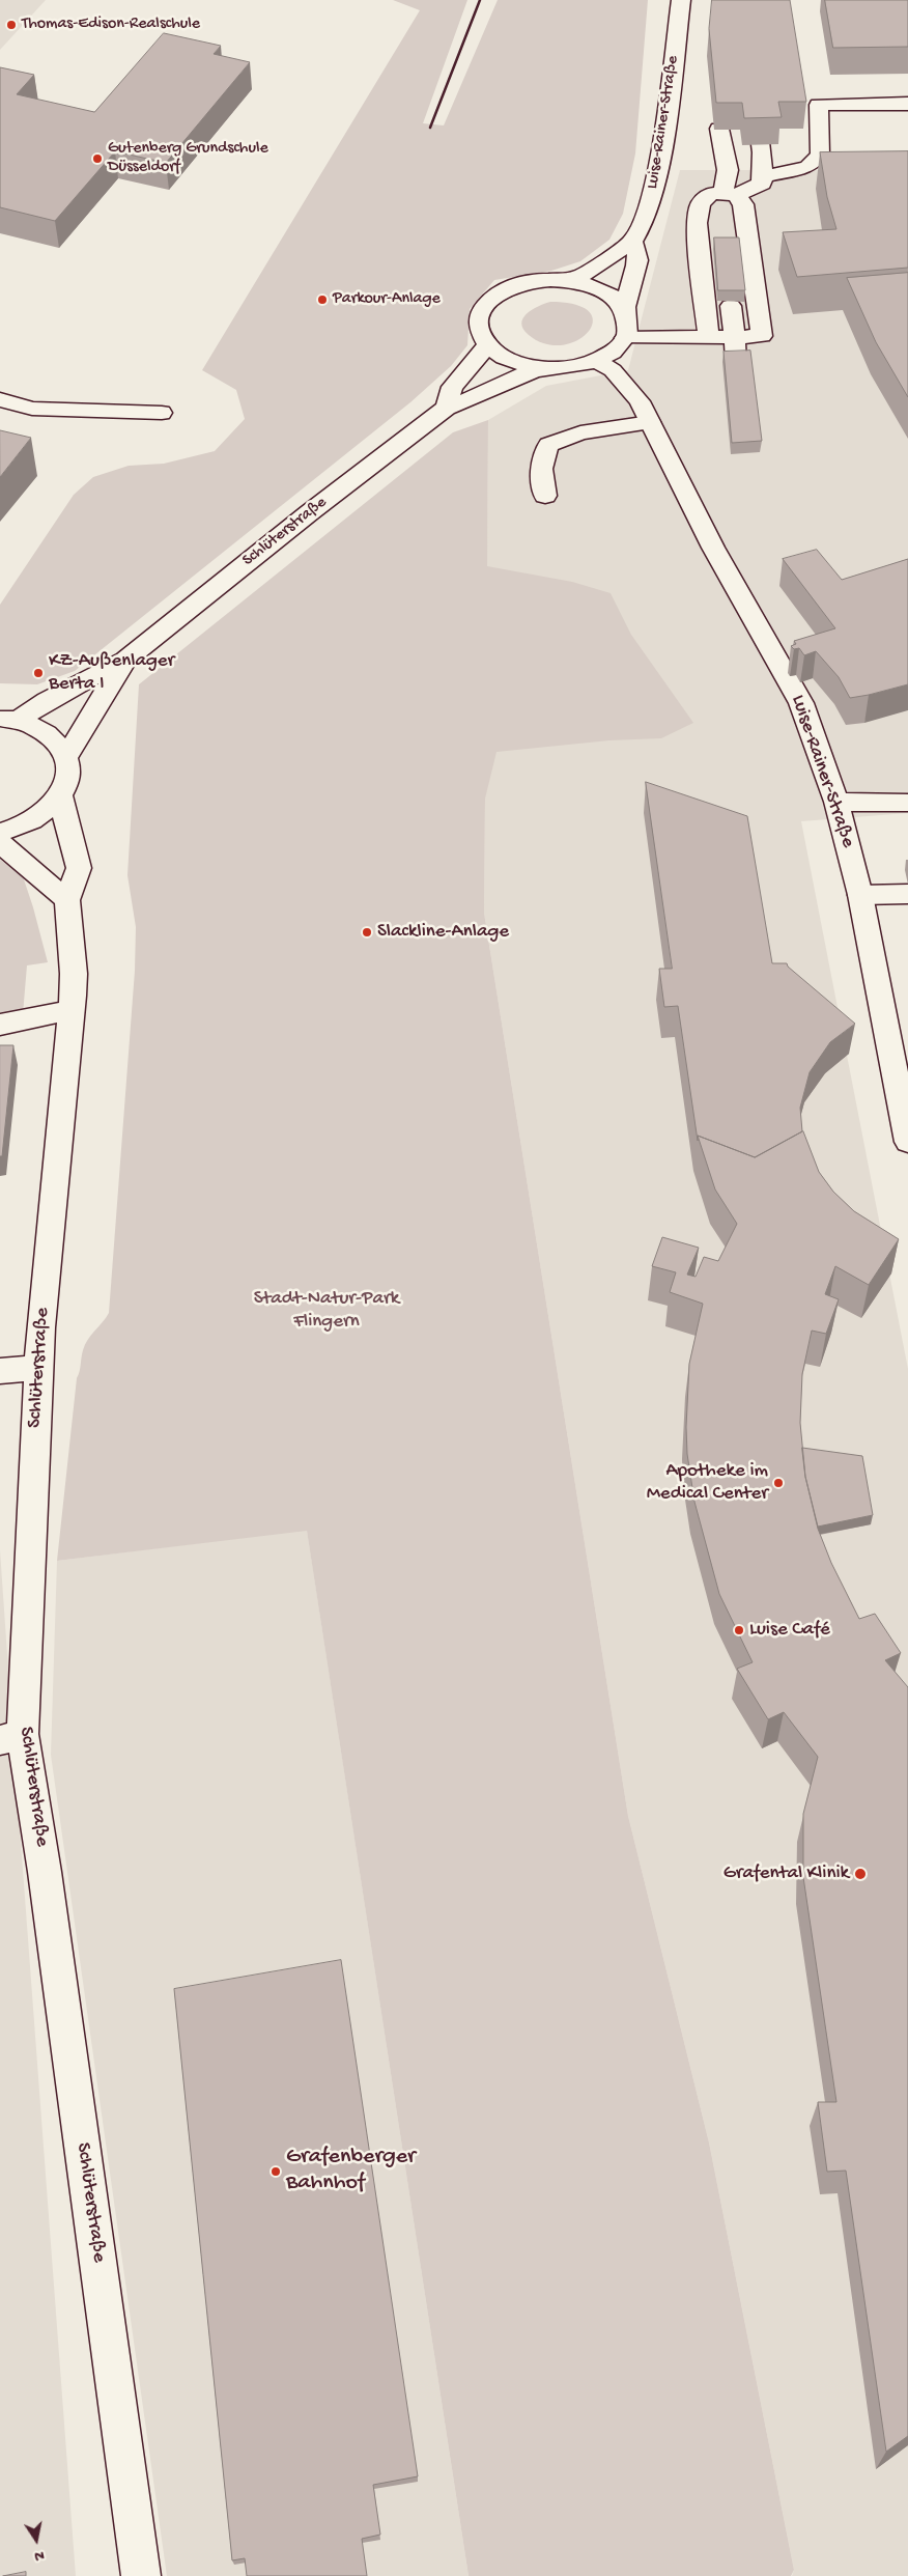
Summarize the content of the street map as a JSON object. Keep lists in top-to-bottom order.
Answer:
{
  "streets": {
    "street": ["Luise-Rainer-Straße", "Schlüterstraße"]
  },
  "crossings": [
    ["Luise-Rainer-Straße", "Schlüterstraße"]
  ],
  "parks": ["Stadt-Natur-Park Flingern"],
  "places": [
    "Thomas-Edison-Realschule",
    "Gutenberg Grundschule Düsseldorf",
    "Parkour-Anlage",
    "KZ-Außenlager Berta I",
    "Slackline-Anlage",
    "Apotheke im Medical Center",
    "Luise Café",
    "Grafental Klinik",
    "Grafenberger Bahnhof"
  ],
  "north": "bottom"
}
